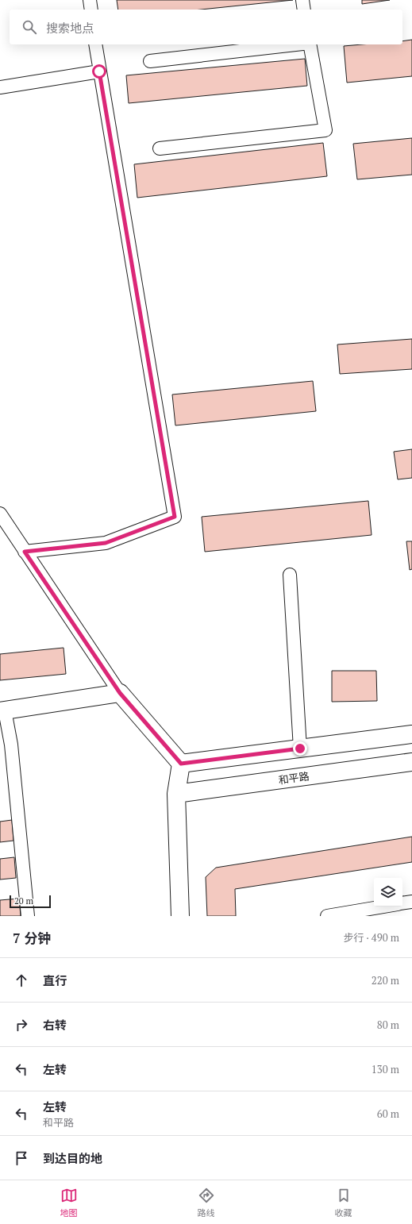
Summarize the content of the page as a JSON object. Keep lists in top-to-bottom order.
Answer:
{
  "streets": {
    "street": ["和平路"]
  },
  "scale_bar": "20 m",
  "page": {
    "search": "搜索地点",
    "scale": "20 m",
    "heading": ["7 分钟", "步行 · 490 m"],
    "list": [
      ["直行", "220 m"],
      ["右转", "80 m"],
      ["左转", "130 m"],
      ["左转", "和平路", "60 m"],
      "到达目的地"
    ],
    "nav": ["地图", "路线", "收藏"]
  }
}
